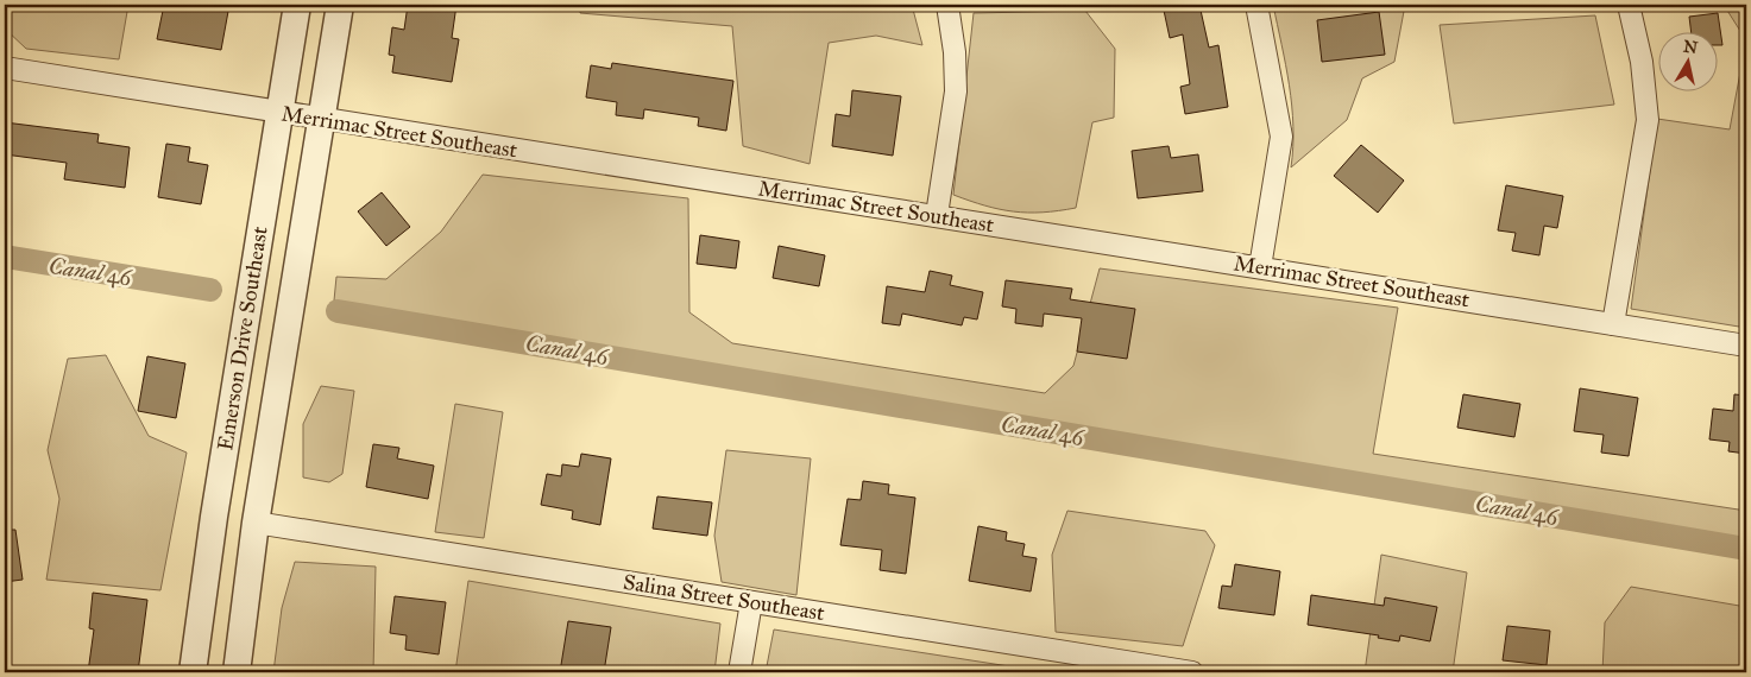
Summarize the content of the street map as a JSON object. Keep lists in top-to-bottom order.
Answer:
{
  "streets": {
    "street": ["Merrimac Street Southeast", "Emerson Drive Southeast", "Salina Street Southeast"]
  },
  "crossings": [
    ["Merrimac Street Southeast", "Emerson Drive Southeast"],
    ["Emerson Drive Southeast", "Salina Street Southeast"]
  ],
  "water": ["Canal 46"],
  "north": "top"
}
